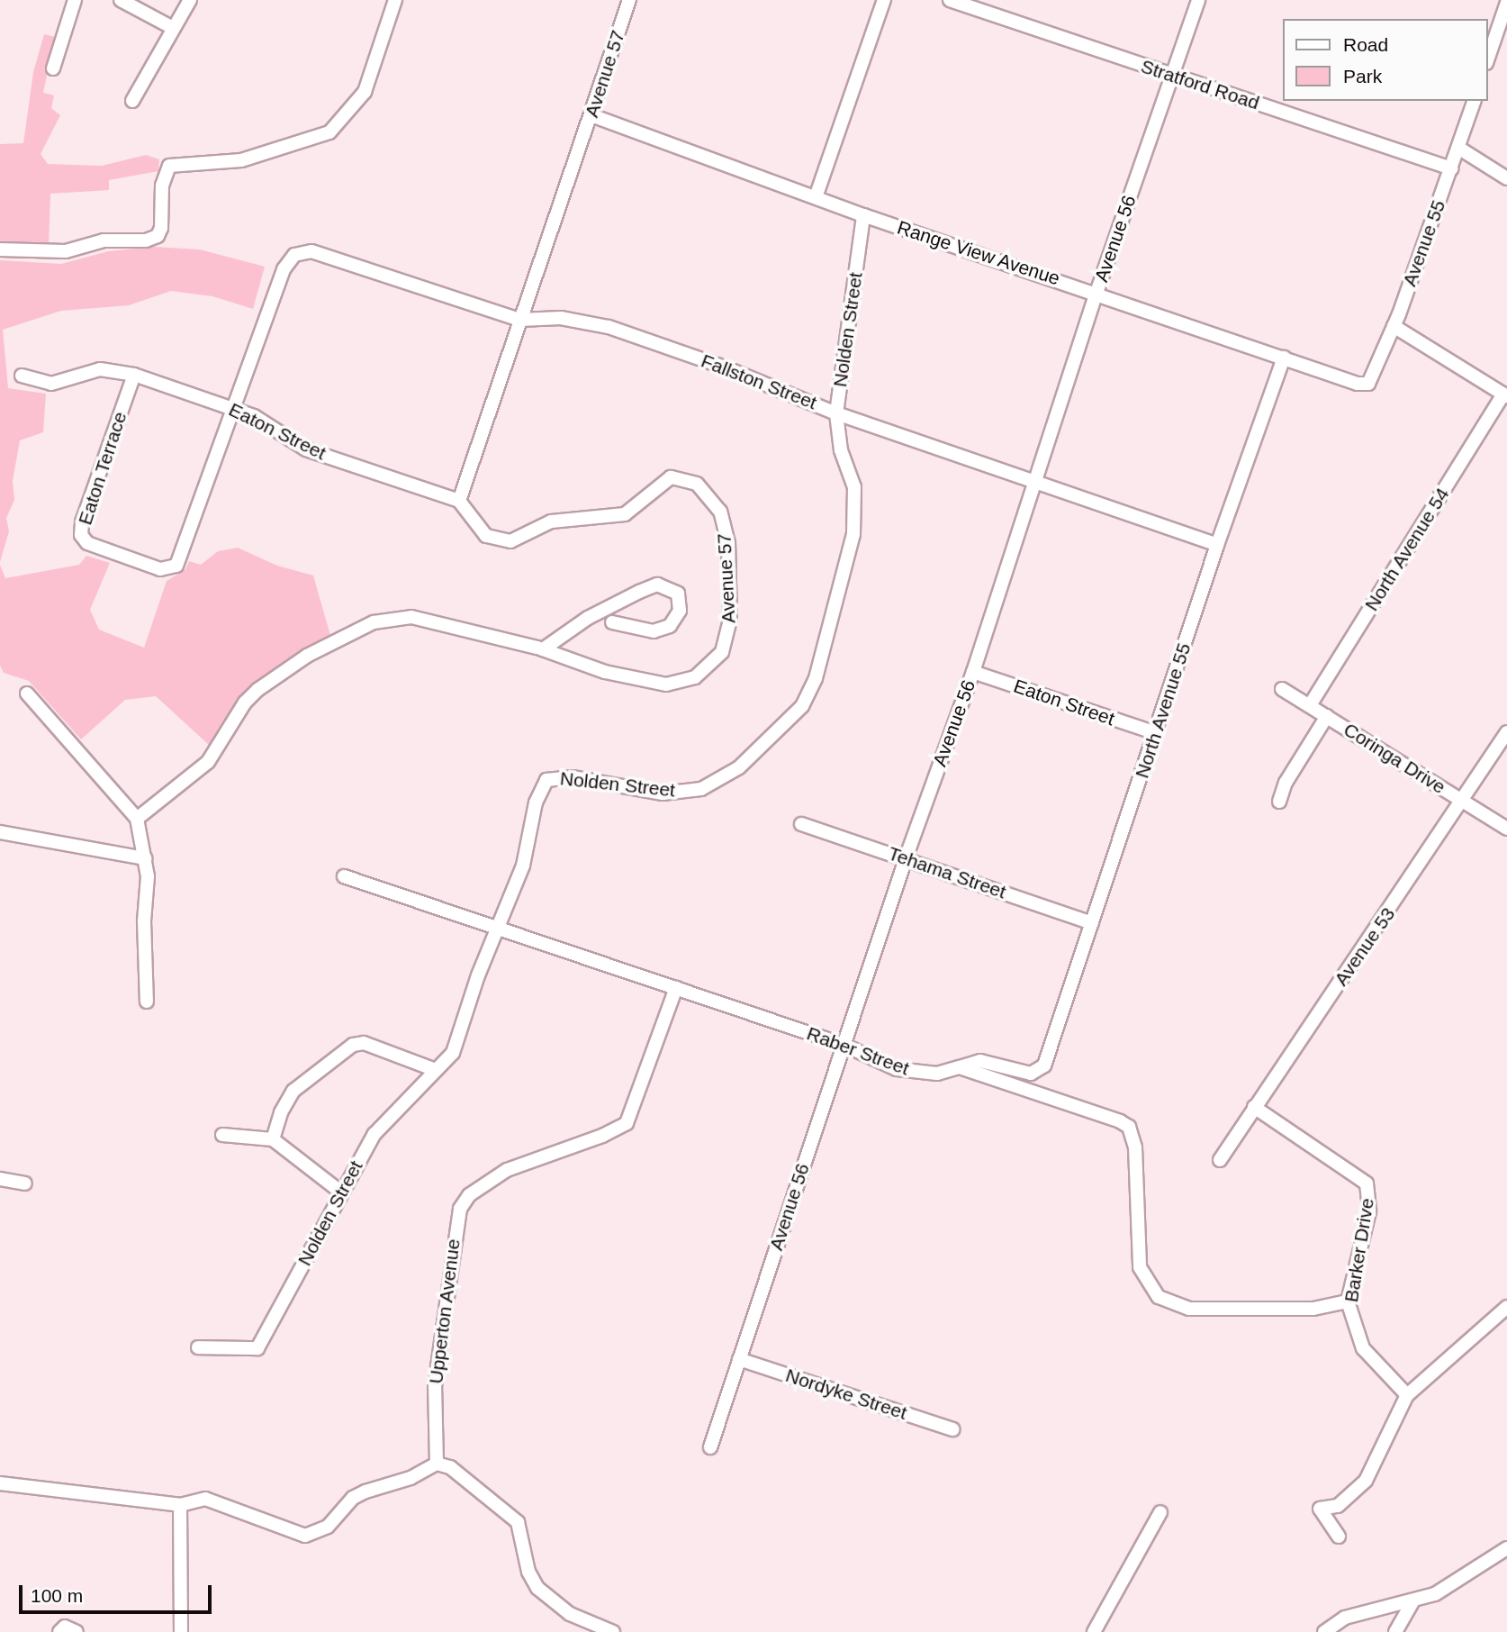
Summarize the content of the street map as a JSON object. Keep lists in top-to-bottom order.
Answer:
{
  "streets": {
    "street": [
      "Avenue 57",
      "Stratford Road",
      "Avenue 56",
      "Avenue 55",
      "Range View Avenue",
      "Nolden Street",
      "Fallston Street",
      "Eaton Street",
      "Eaton Terrace",
      "North Avenue 54",
      "North Avenue 55",
      "Coringa Drive",
      "Tehama Street",
      "Avenue 53",
      "Raber Street",
      "Barker Drive",
      "Upperton Avenue",
      "Nordyke Street"
    ]
  },
  "crossings": [
    ["Avenue 57", "Range View Avenue"],
    ["Avenue 57", "Fallston Street"],
    ["Avenue 57", "Eaton Street"],
    ["Stratford Road", "Avenue 56"],
    ["Stratford Road", "Avenue 55"],
    ["Avenue 56", "Range View Avenue"],
    ["Avenue 56", "Fallston Street"],
    ["Avenue 56", "Eaton Street"],
    ["Avenue 56", "Tehama Street"],
    ["Avenue 56", "Raber Street"],
    ["Avenue 56", "Nordyke Street"],
    ["Avenue 55", "Range View Avenue"],
    ["Range View Avenue", "Nolden Street"],
    ["Range View Avenue", "North Avenue 55"],
    ["Nolden Street", "Fallston Street"],
    ["Nolden Street", "Raber Street"],
    ["Fallston Street", "Eaton Street"],
    ["Fallston Street", "Eaton Terrace"],
    ["Fallston Street", "North Avenue 55"],
    ["Eaton Street", "Eaton Terrace"],
    ["Eaton Street", "North Avenue 55"],
    ["North Avenue 54", "Coringa Drive"],
    ["North Avenue 55", "Tehama Street"],
    ["North Avenue 55", "Raber Street"],
    ["Coringa Drive", "Avenue 53"],
    ["Avenue 53", "Barker Drive"],
    ["Raber Street", "Barker Drive"],
    ["Raber Street", "Upperton Avenue"]
  ],
  "legend": ["Road", "Park"],
  "scale_bar": "100 m"
}
